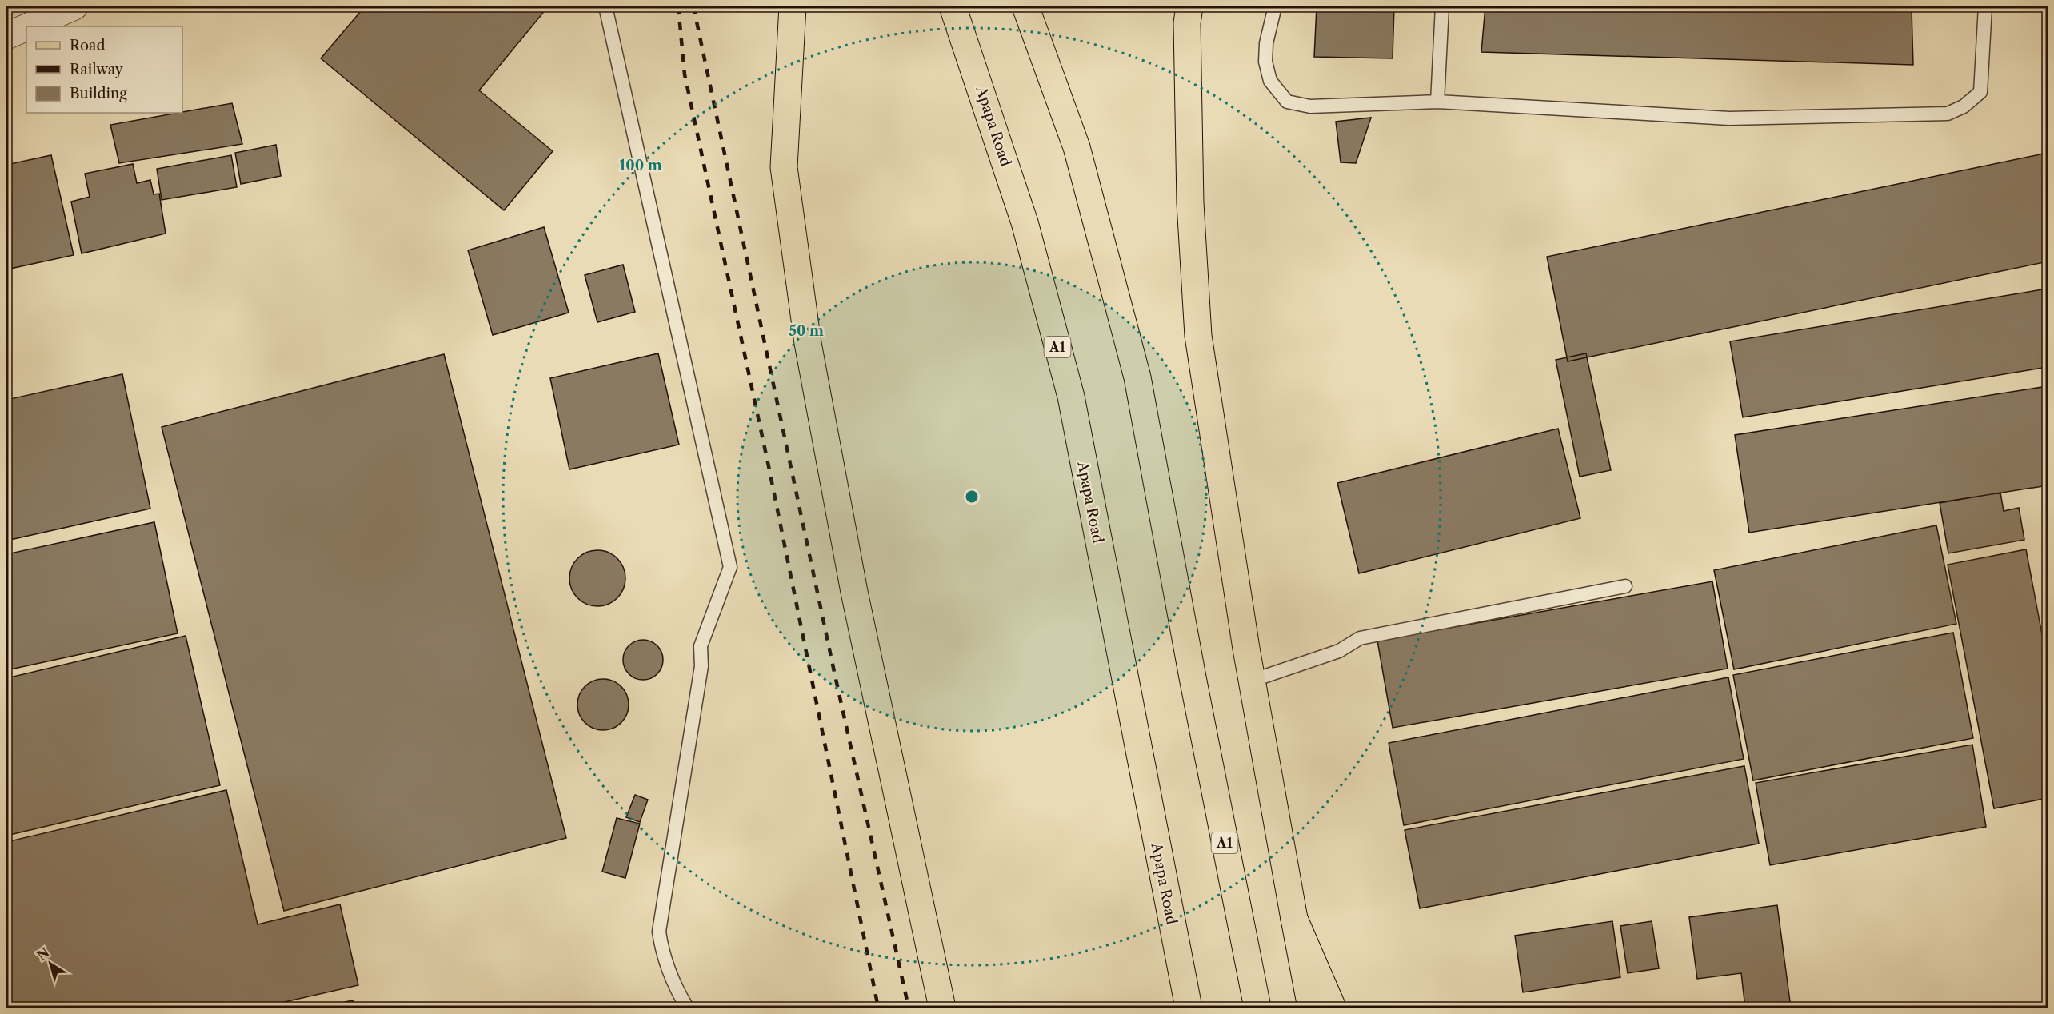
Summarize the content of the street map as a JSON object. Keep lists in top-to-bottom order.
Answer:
{
  "streets": {
    "main road": ["Apapa Road", "A1"]
  },
  "legend": ["Road", "Railway", "Building"],
  "north": "top left",
  "rings": ["100 m", "50 m"]
}
